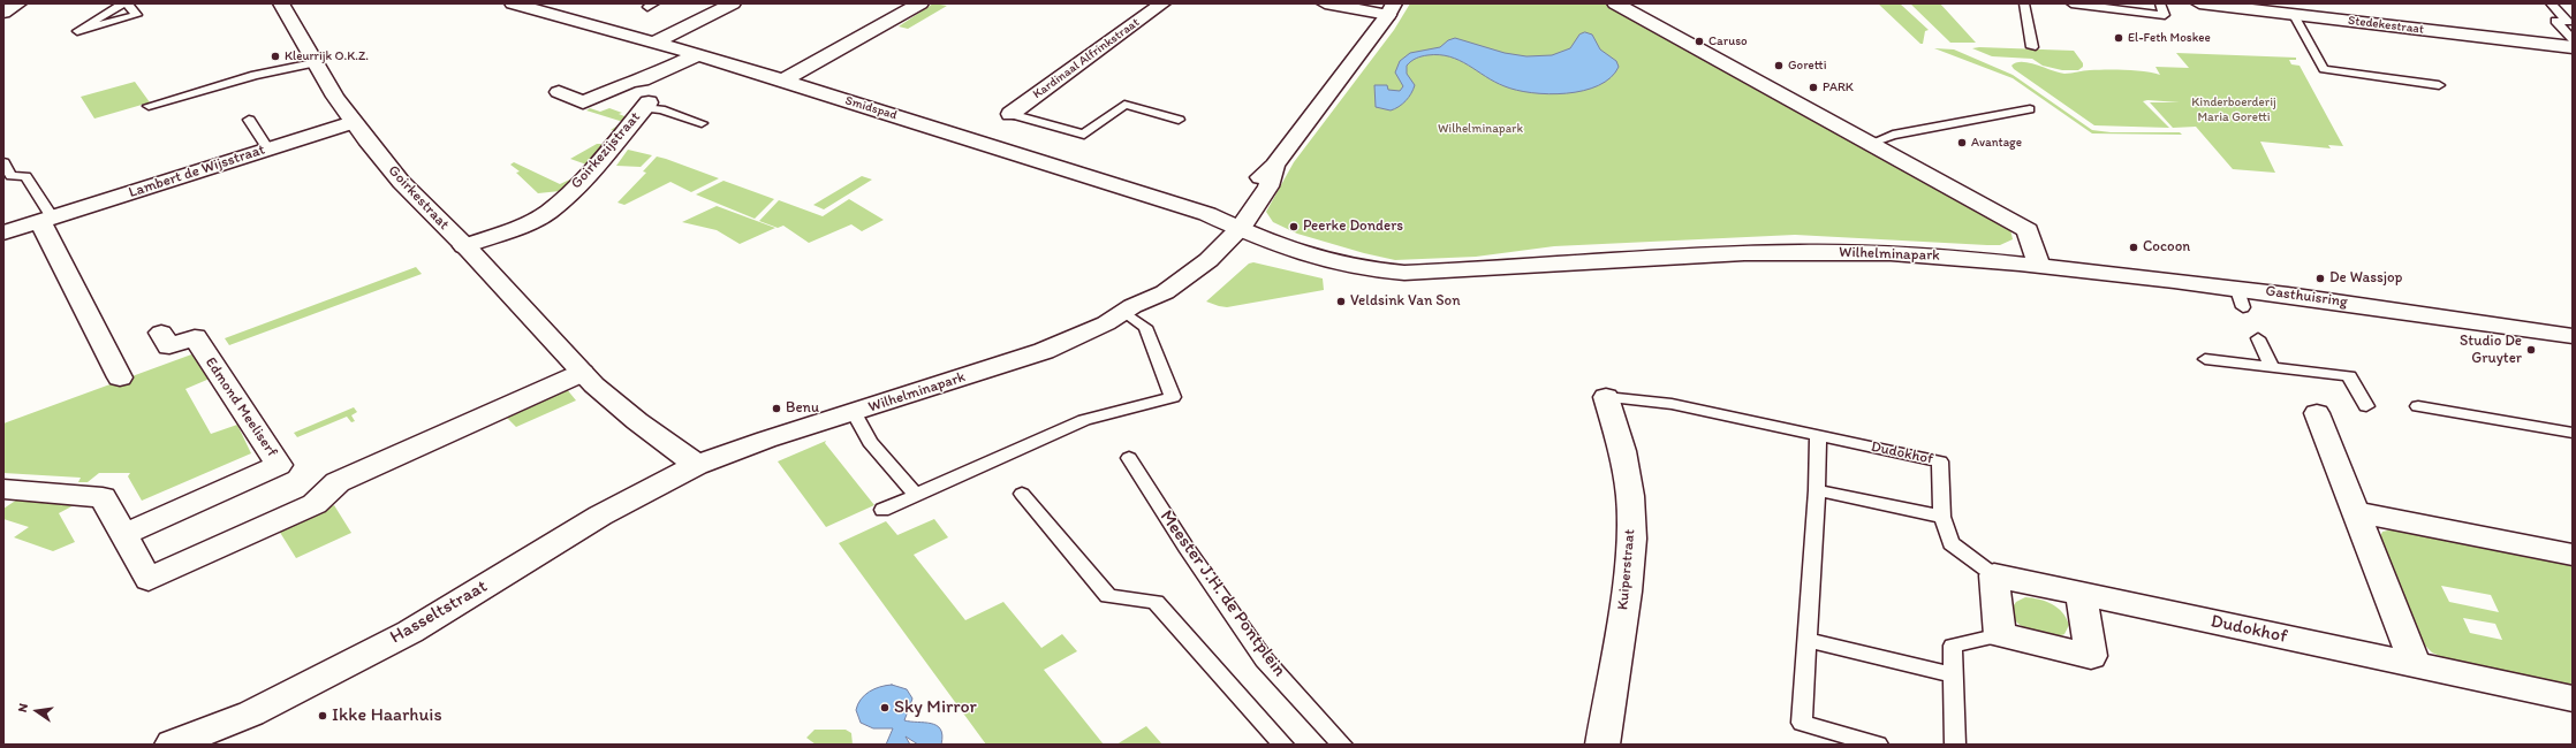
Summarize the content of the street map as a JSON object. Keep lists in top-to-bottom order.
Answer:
{
  "streets": {
    "street": [
      "Stedekestraat",
      "Kardinaal Alfrinkstraat",
      "Smidspad",
      "Goirkezijstraat",
      "Lambert de Wijsstraat",
      "Goirkestraat",
      "Wilhelminapark",
      "Gasthuisring",
      "Edmond Meeliserf",
      "Dudokhof",
      "Kuiperstraat",
      "Hasseltstraat"
    ],
    "lane": ["Meester J.H. de Pontplein"]
  },
  "crossings": [
    ["Smidspad", "Wilhelminapark"],
    ["Goirkezijstraat", "Goirkestraat"],
    ["Lambert de Wijsstraat", "Goirkestraat"],
    ["Goirkestraat", "Wilhelminapark"],
    ["Goirkestraat", "Hasseltstraat"],
    ["Wilhelminapark", "Gasthuisring"],
    ["Wilhelminapark", "Hasseltstraat"]
  ],
  "parks": ["Kinderboerderij Maria Goretti", "Wilhelminapark"],
  "places": [
    "El-Feth Moskee",
    "Caruso",
    "Kleurrijk O.K.Z.",
    "Goretti",
    "PARK",
    "Avantage",
    "Peerke Donders",
    "Cocoon",
    "De Wassjop",
    "Veldsink Van Son",
    "Studio De Gruyter",
    "Benu",
    "Sky Mirror",
    "Ikke Haarhuis"
  ],
  "north": "left"
}
